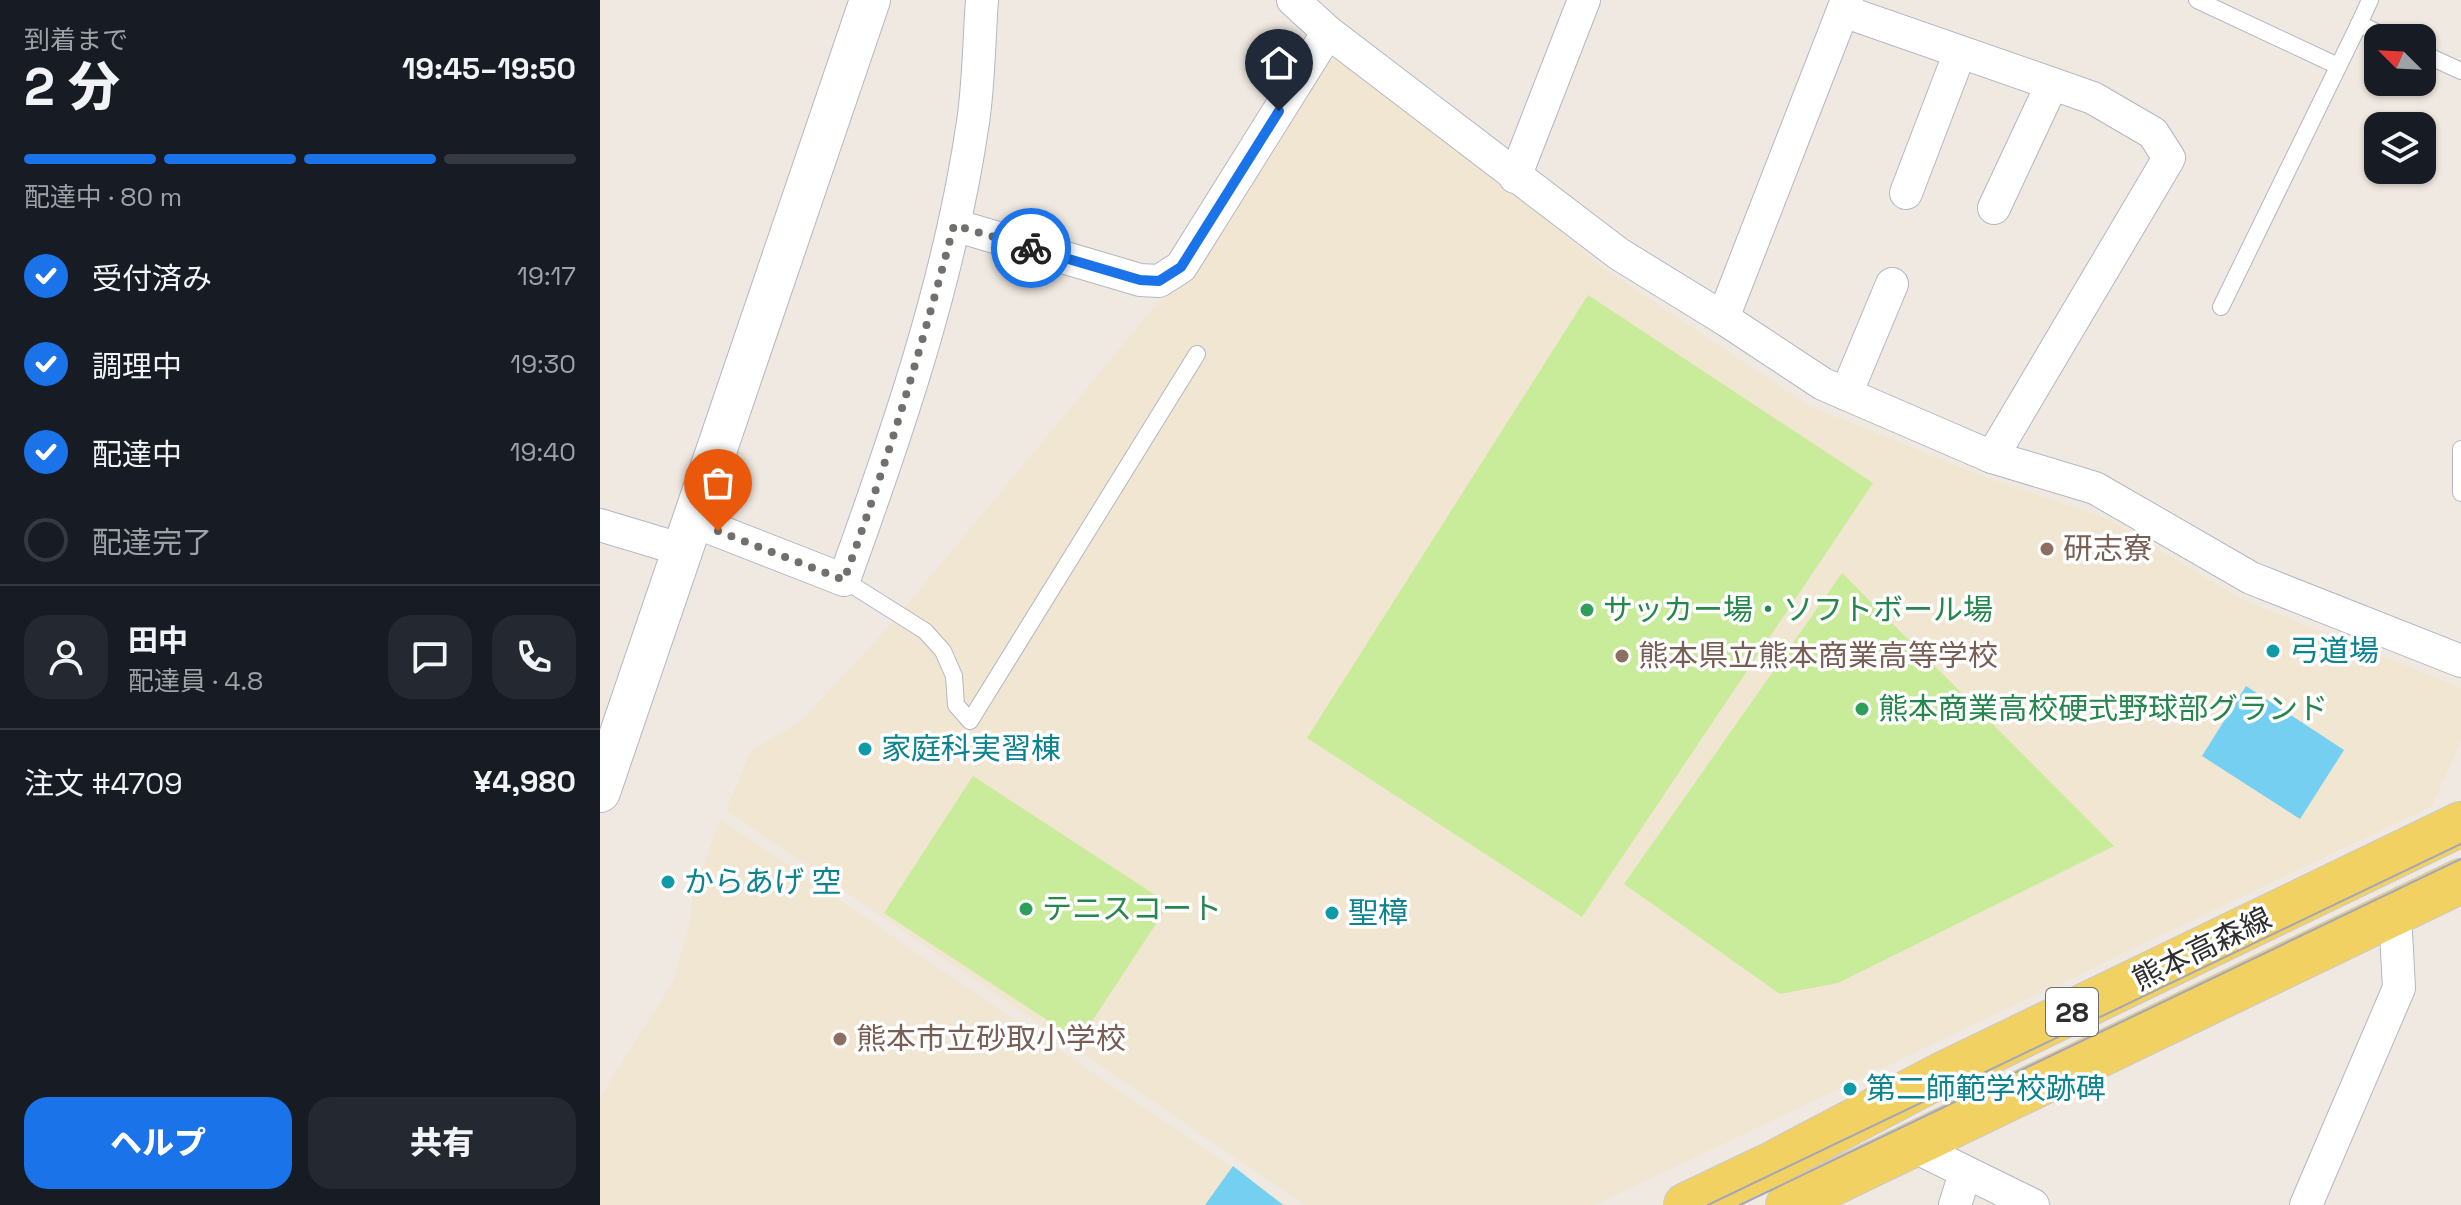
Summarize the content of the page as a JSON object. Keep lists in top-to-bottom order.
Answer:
{
  "streets": {
    "main road": ["熊本高森線", "28"]
  },
  "places": [
    "研志寮",
    "サッカー場・ソフトボール場",
    "弓道場",
    "熊本県立熊本商業高等学校",
    "熊本商業高校硬式野球部グランド",
    "家庭科実習棟",
    "からあげ 空",
    "テニスコート",
    "聖樟",
    "熊本市立砂取小学校",
    "第二師範学校跡碑"
  ],
  "north": "top left",
  "page": {
    "heading": ["2 分", "到着まで", "19:45–19:50"],
    "panel": [
      "田中",
      "配達員 · 4.8",
      "注文 #4709",
      "¥4,980"
    ],
    "bar": "配達中 · 80 m",
    "list": [
      ["受付済み", "19:17"],
      ["調理中", "19:30"],
      ["配達中", "19:40"],
      "配達完了"
    ],
    "buttons": ["ヘルプ", "共有"]
  }
}
